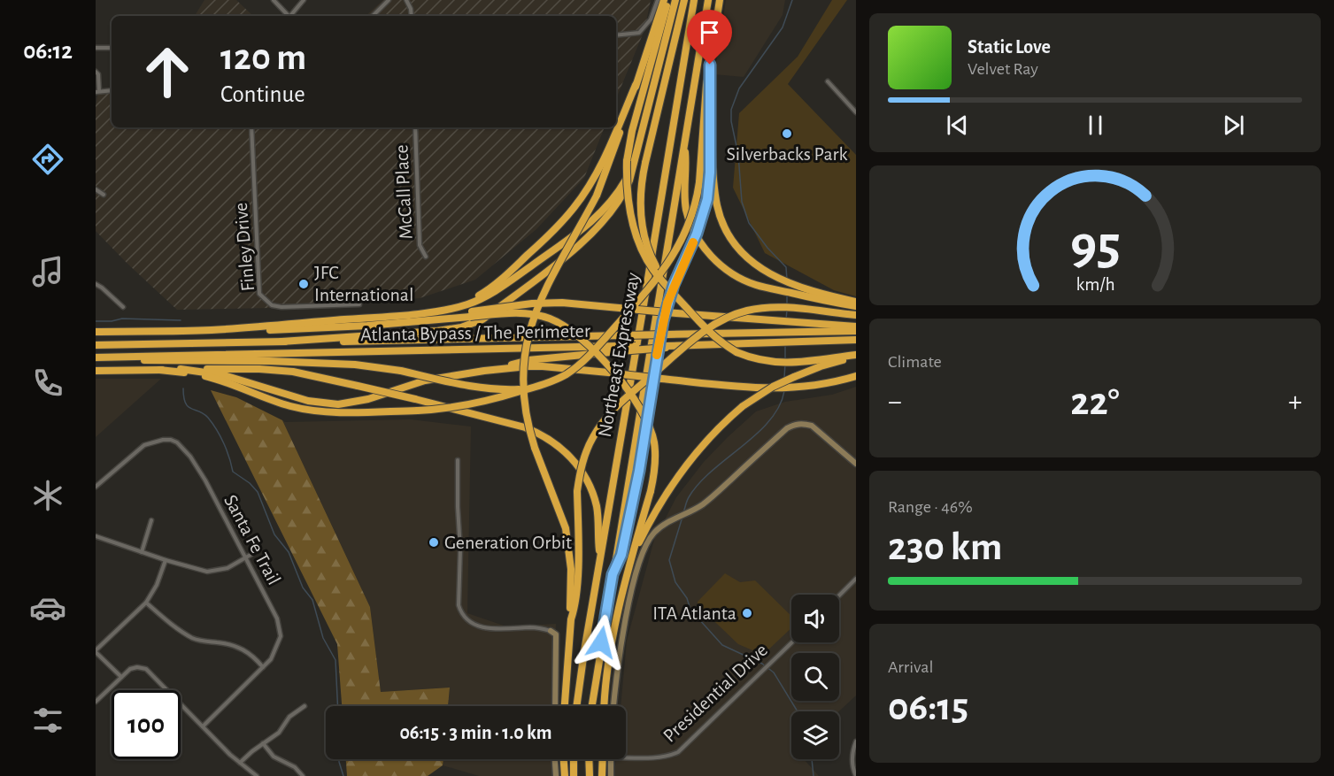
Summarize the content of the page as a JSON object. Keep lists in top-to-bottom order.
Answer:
{
  "streets": {
    "highway": ["Atlanta Bypass / The Perimeter", "Northeast Expressway"],
    "street": [
      "McCall Place",
      "Finley Drive",
      "Santa Fe Trail",
      "Presidential Drive"
    ]
  },
  "places": [
    "Silverbacks Park",
    "JFC International",
    "Generation Orbit",
    "ITA Atlanta"
  ],
  "page": {
    "tabs": "06:12",
    "turn": ["120 m", "Continue"],
    "song": ["Static Love", "Velvet Ray"],
    "tile": [
      "Climate",
      ["Range · 46%", "230 km"],
      ["Arrival", "06:15"]
    ],
    "heat": ["−", "22°", "+"],
    "limit": "100",
    "trip": "06:15 · 3 min · 1.0 km",
    "gauge": ["95", "km/h"]
  }
}
